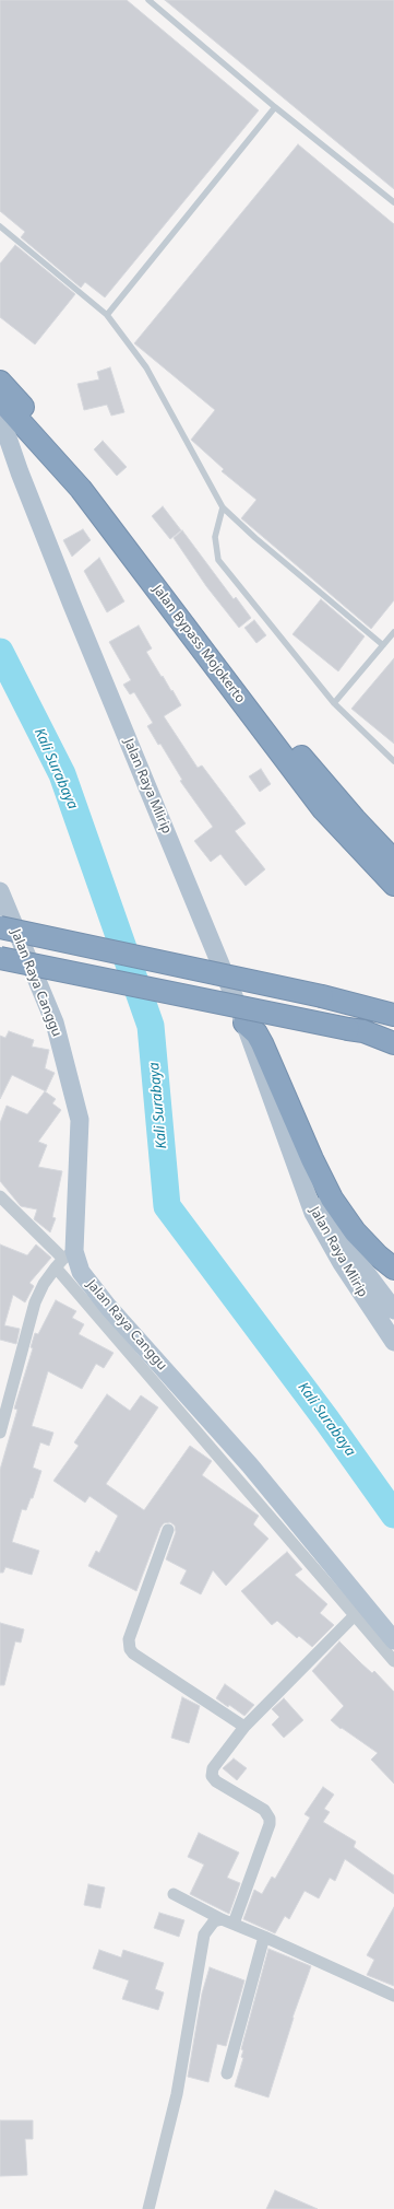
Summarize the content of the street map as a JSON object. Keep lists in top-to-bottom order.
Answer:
{
  "streets": {
    "highway": ["Jalan Bypass Mojokerto"],
    "main road": ["Jalan Raya Mlirip", "Jalan Raya Canggu"]
  },
  "crossings": [
    ["Jalan Bypass Mojokerto", "Jalan Raya Mlirip"]
  ],
  "water": ["Kali Surabaya"]
}
